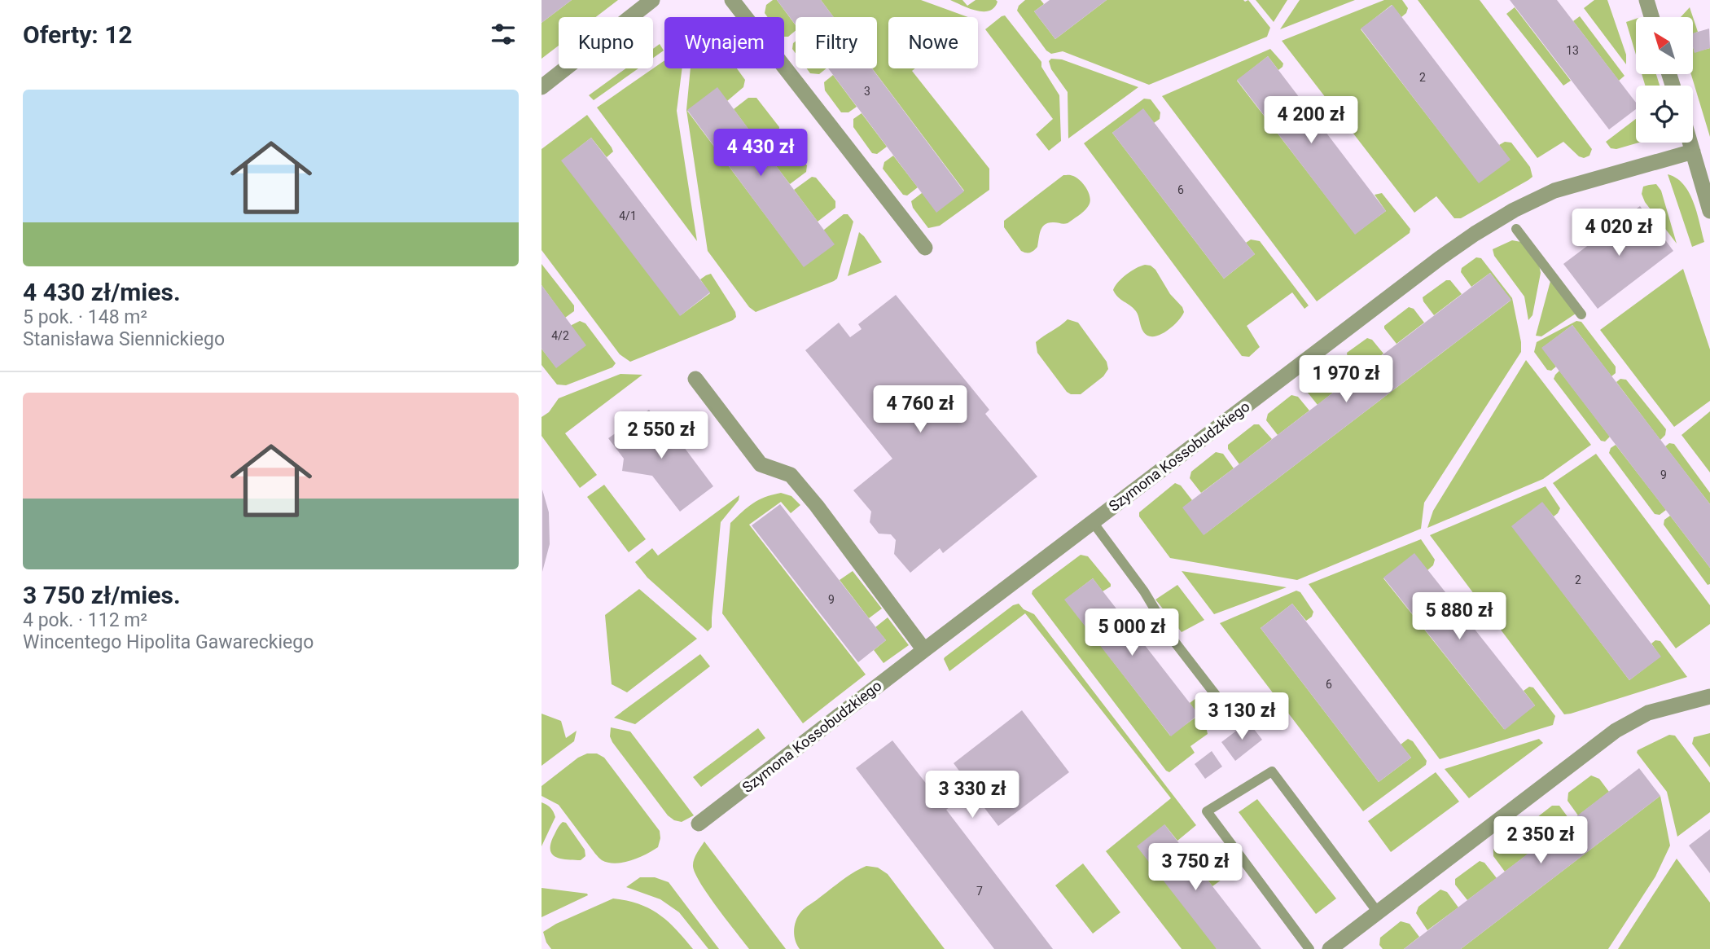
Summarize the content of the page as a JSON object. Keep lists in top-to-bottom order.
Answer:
{
  "streets": {
    "street": ["Szymona Kossobudzkiego"]
  },
  "house_numbers": [
    "13",
    "2",
    "3",
    "6",
    "4/1",
    "4/2",
    "9",
    "2",
    "9",
    "6",
    "7"
  ],
  "north": "top left",
  "page": {
    "heading": "Oferty: 12",
    "chip": [
      "Kupno",
      "Wynajem",
      "Filtry",
      "Nowe"
    ],
    "list": [
      {
        "name": "4 430 zł/mies.",
        "note": "5 pok. · 148 m² · Stanisława Siennickiego"
      },
      {
        "name": "3 750 zł/mies.",
        "note": "4 pok. · 112 m² · Wincentego Hipolita Gawareckiego"
      }
    ],
    "price": [
      "4 200 zł",
      "4 430 zł",
      "4 020 zł",
      "1 970 zł",
      "4 760 zł",
      "2 550 zł",
      "5 880 zł",
      "5 000 zł",
      "3 130 zł",
      "3 330 zł",
      "2 350 zł",
      "3 750 zł"
    ]
  }
}
